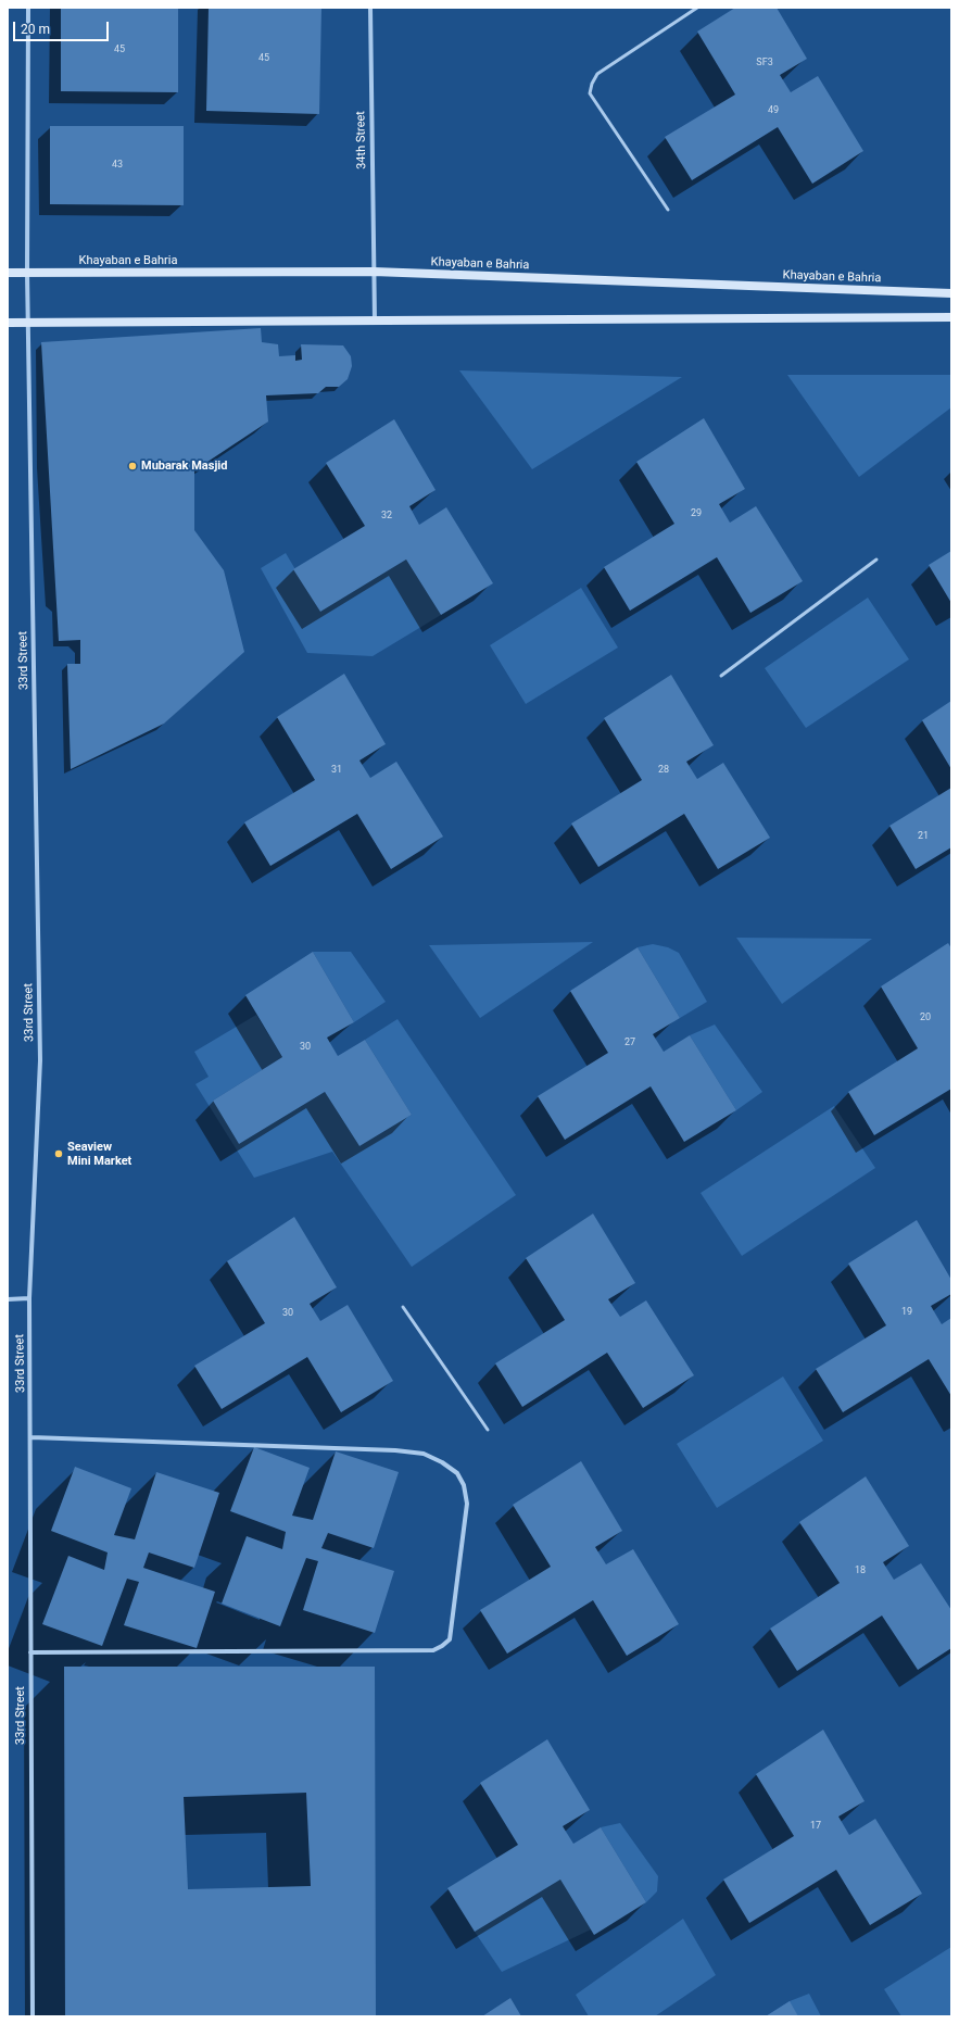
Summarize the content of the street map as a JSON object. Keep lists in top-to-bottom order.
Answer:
{
  "streets": {
    "street": ["34th Street", "Khayaban e Bahria", "33rd Street"]
  },
  "crossings": [
    ["34th Street", "Khayaban e Bahria"],
    ["Khayaban e Bahria", "33rd Street"]
  ],
  "places": ["Mubarak Masjid", "Seaview Mini Market"],
  "house_numbers": [
    "45",
    "45",
    "SF3",
    "49",
    "43",
    "29",
    "32",
    "31",
    "28",
    "21",
    "20",
    "27",
    "30",
    "19",
    "30",
    "18",
    "17"
  ],
  "scale_bar": "20 m"
}
